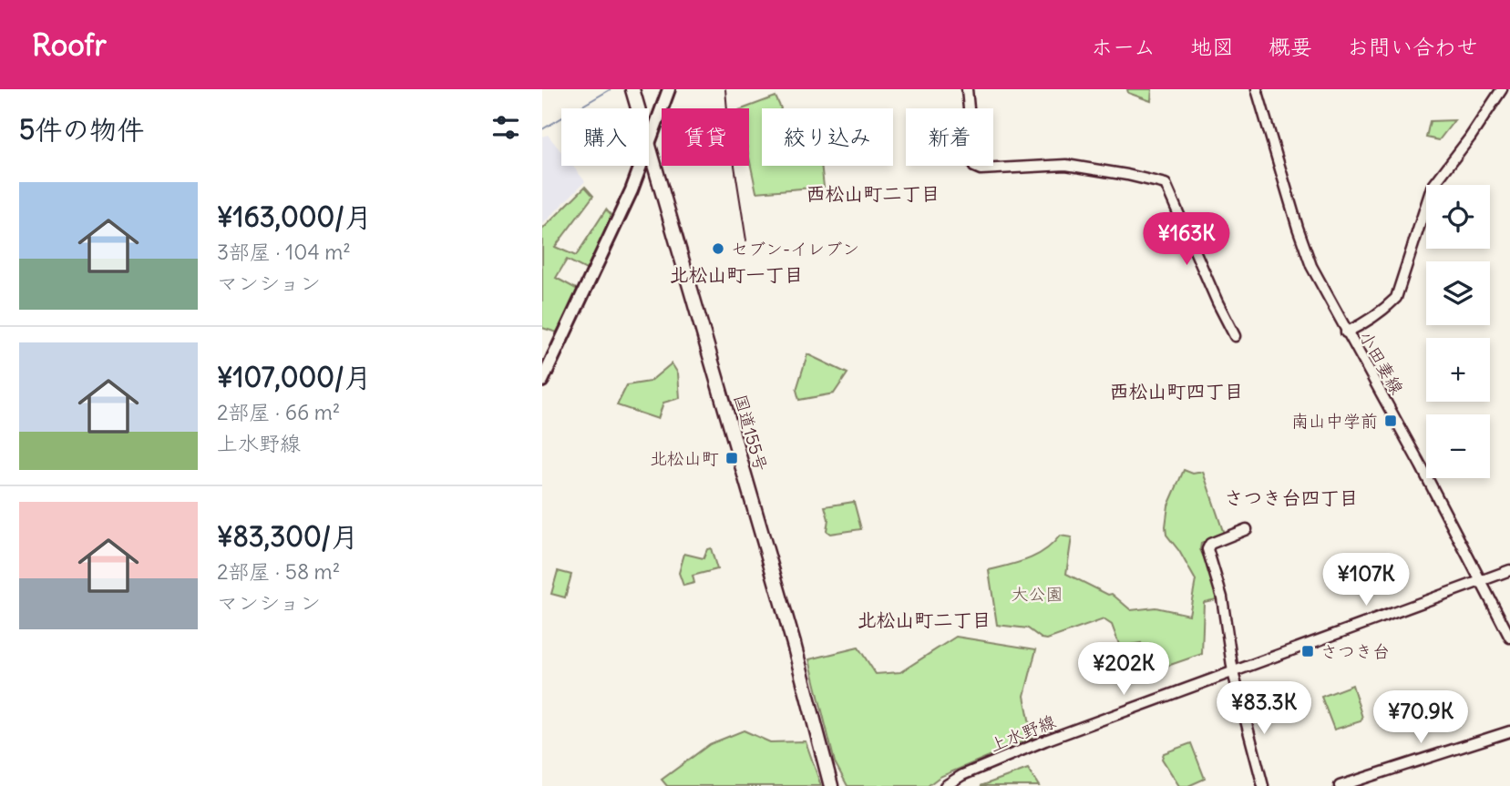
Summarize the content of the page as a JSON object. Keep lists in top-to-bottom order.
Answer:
{
  "streets": {
    "highway": ["国道155号"],
    "street": ["小田妻線", "上水野線"]
  },
  "crossings": [
    ["小田妻線", "上水野線"]
  ],
  "districts": [
    "西松山町二丁目",
    "北松山町一丁目",
    "西松山町四丁目",
    "さつき台四丁目",
    "北松山町二丁目"
  ],
  "parks": ["大公園"],
  "places": {
    "other": ["セブン-イレブン"],
    "transit": ["南山中学前", "北松山町", "さつき台"]
  },
  "page": {
    "header": "Roofr",
    "nav": [
      "ホーム",
      "地図",
      "概要",
      "お問い合わせ"
    ],
    "heading": "5件の物件",
    "chip": [
      "購入",
      "賃貸",
      "絞り込み",
      "新着"
    ],
    "list": [
      {
        "name": "¥163,000/月",
        "note": "3部屋 · 104 m² · マンション"
      },
      {
        "name": "¥107,000/月",
        "note": "2部屋 · 66 m² · 上水野線"
      },
      {
        "name": "¥83,300/月",
        "note": "2部屋 · 58 m² · マンション"
      }
    ],
    "map_buttons": ["+", "−"],
    "price": [
      "¥163K",
      "¥107K",
      "¥202K",
      "¥83.3K",
      "¥70.9K"
    ]
  }
}
